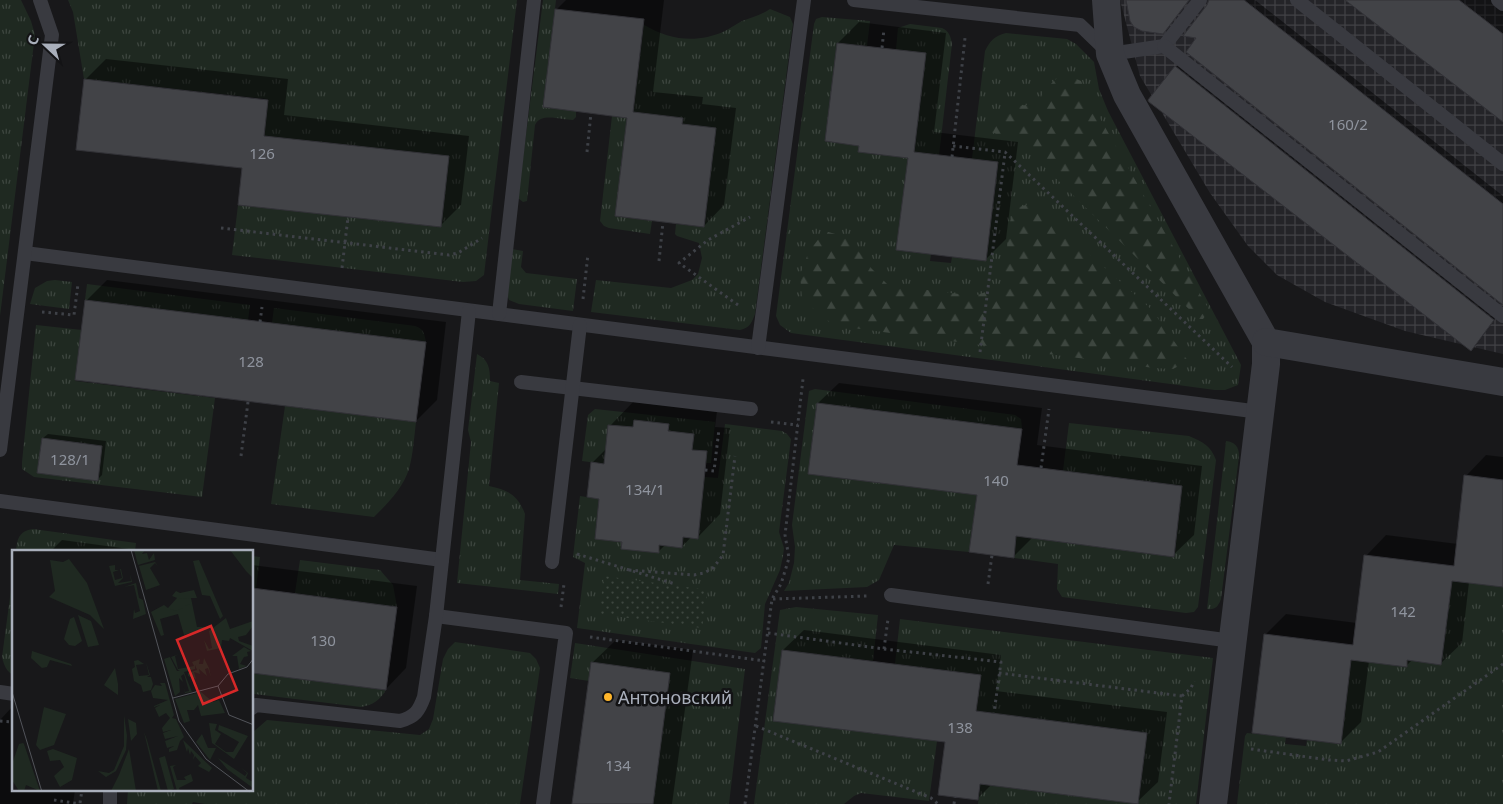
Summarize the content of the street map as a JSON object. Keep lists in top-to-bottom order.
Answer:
{
  "places": ["Антоновский"],
  "house_numbers": [
    "160/2",
    "126",
    "128",
    "128/1",
    "140",
    "134/1",
    "142",
    "130",
    "138",
    "134"
  ],
  "north": "left"
}
